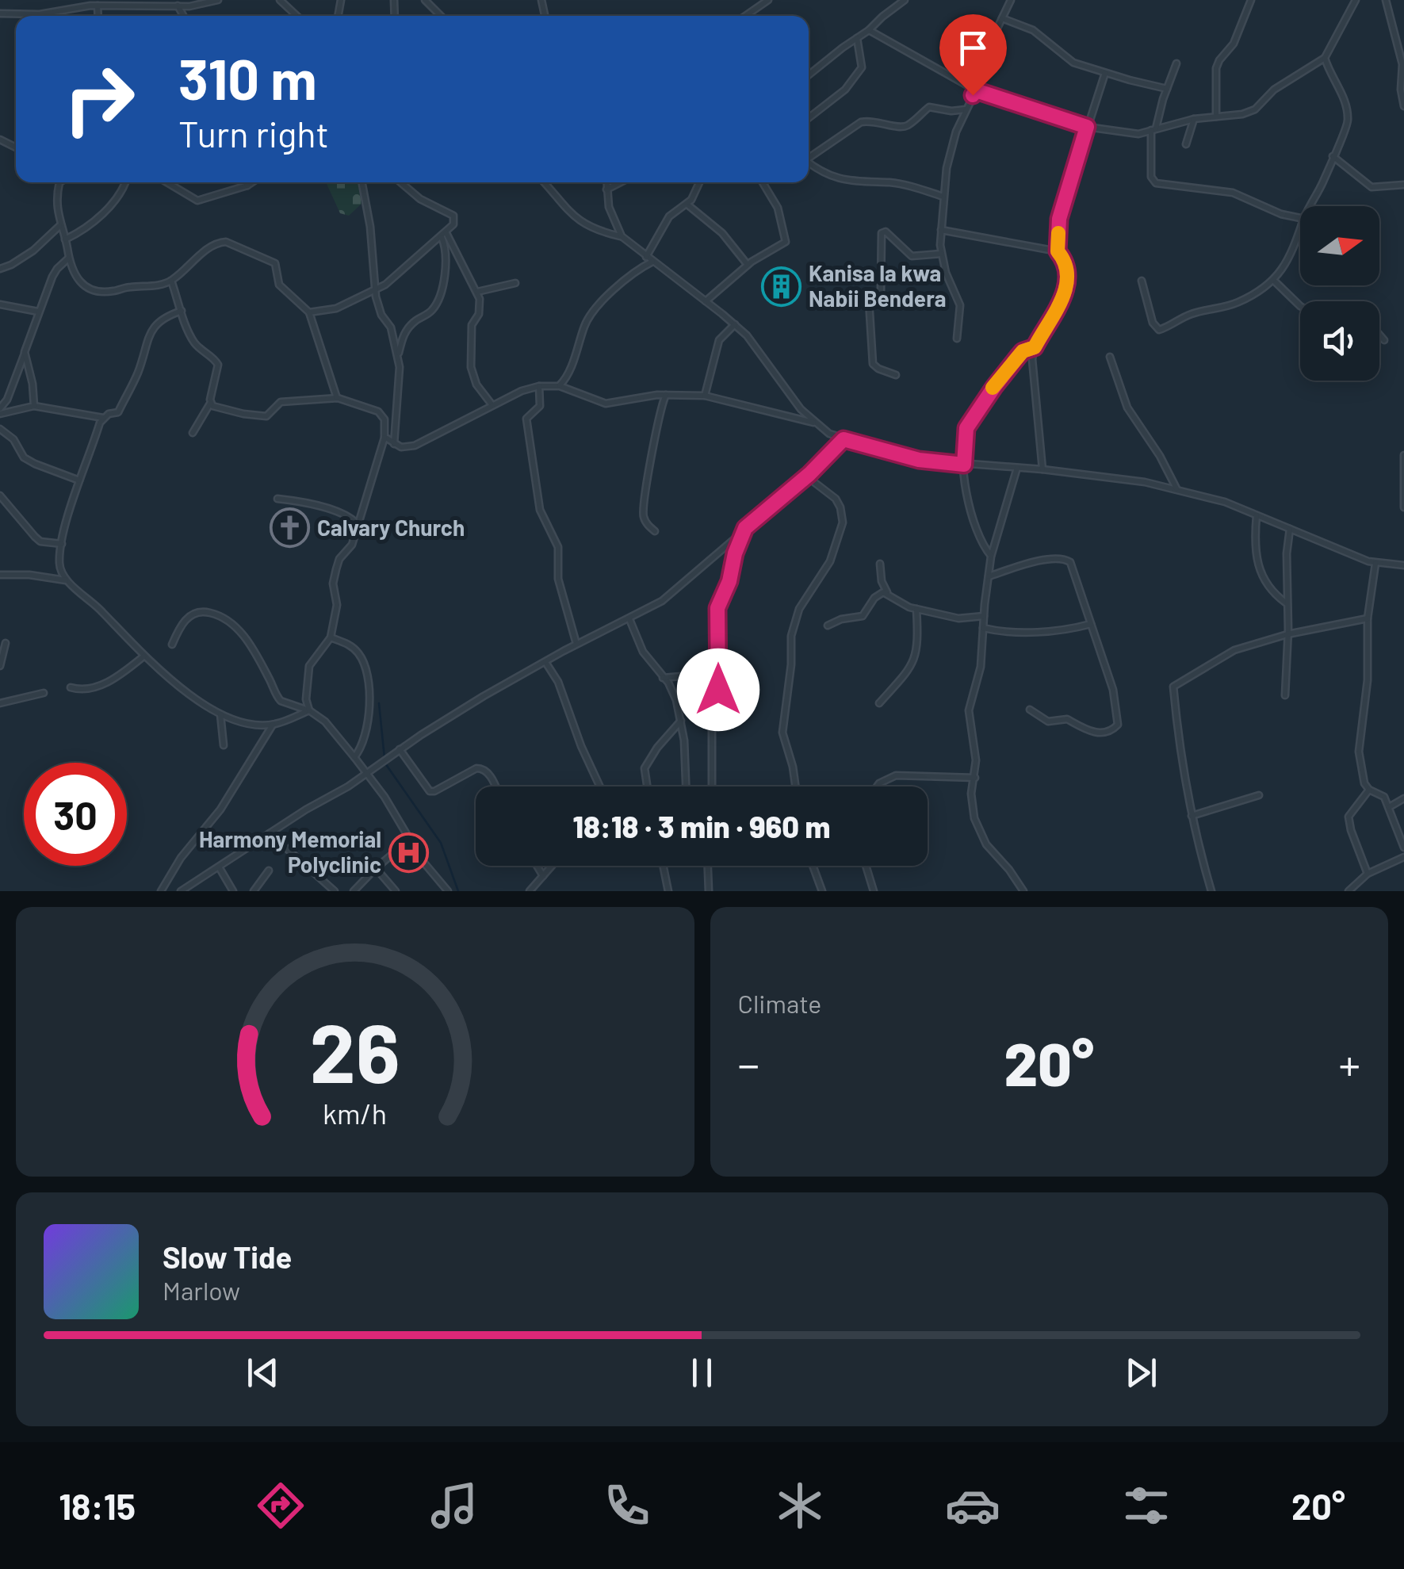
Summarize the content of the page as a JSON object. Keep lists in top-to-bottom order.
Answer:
{
  "places": {
    "building": ["Kanisa la kwa Nabii Bendera"],
    "church": ["Calvary Church"],
    "hospital": ["Harmony Memorial Polyclinic"]
  },
  "north": "right",
  "page": {
    "turn": ["310 m", "Turn right"],
    "limit": "30",
    "trip": "18:18 · 3 min · 960 m",
    "tile": "Climate",
    "heat": ["−", "20°", "+"],
    "song": ["Slow Tide", "Marlow"],
    "tabs": ["18:15", "20°"],
    "gauge": ["26", "km/h"]
  }
}
